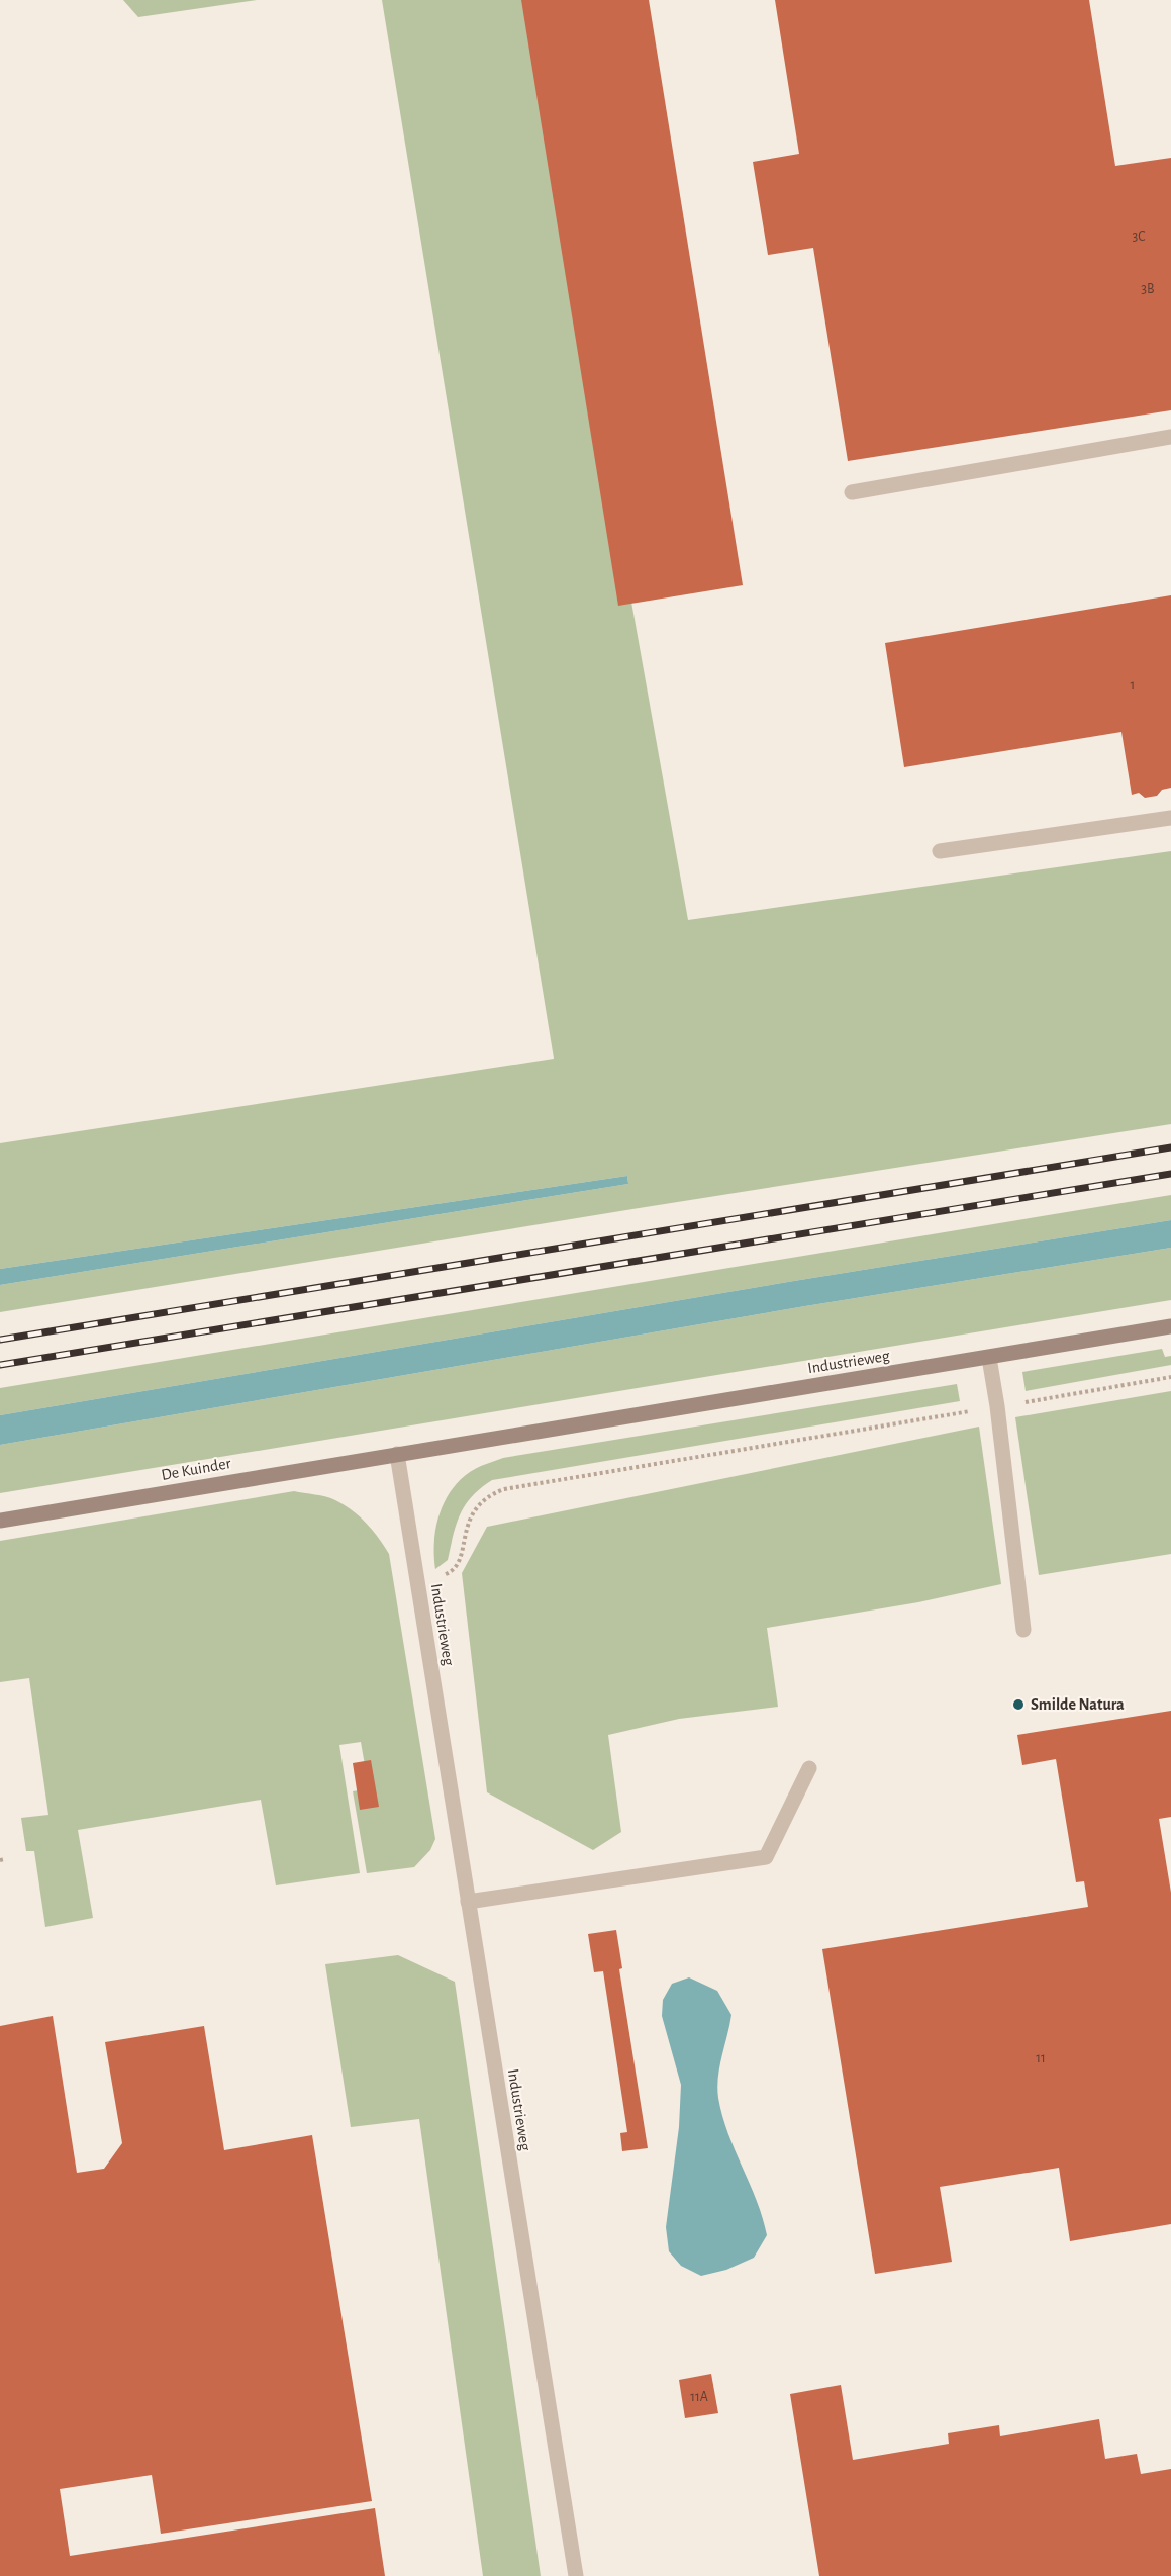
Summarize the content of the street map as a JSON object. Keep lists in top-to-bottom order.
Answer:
{
  "streets": {
    "main road": ["Industrieweg", "De Kuinder"]
  },
  "crossings": [
    ["Industrieweg", "De Kuinder"]
  ],
  "places": ["Smilde Natura"],
  "house_numbers": [
    "3C",
    "3B",
    "1",
    "11",
    "11A"
  ]
}
